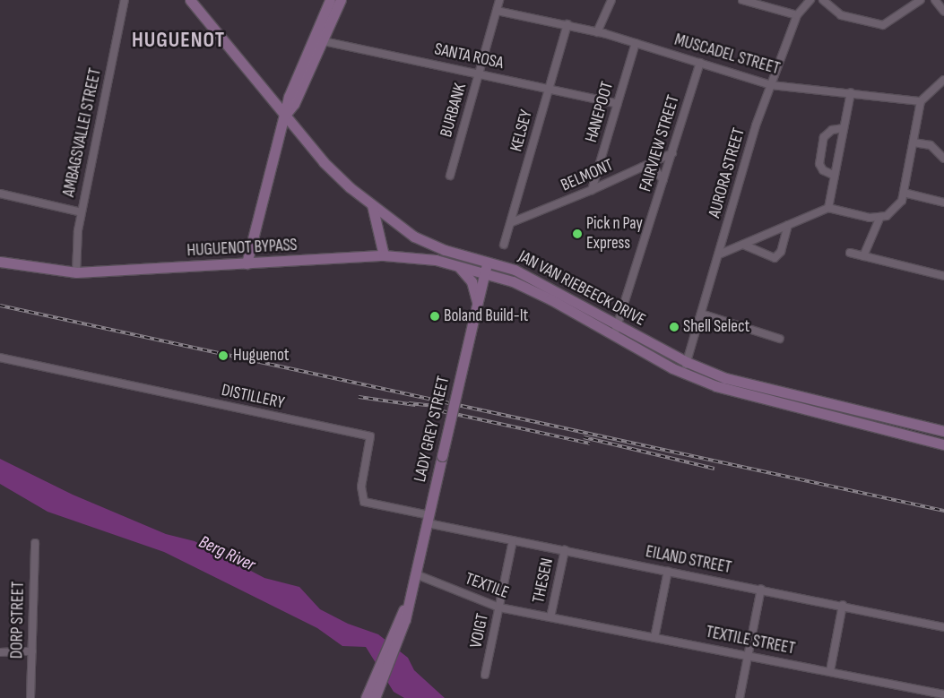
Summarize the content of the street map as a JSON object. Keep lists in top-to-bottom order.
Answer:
{
  "streets": {
    "main road": ["HUGUENOT BYPASS", "JAN VAN RIEBEECK DRIVE", "LADY GREY STREET"],
    "street": [
      "MUSCADEL STREET",
      "SANTA ROSA",
      "BURBANK",
      "HANEPOOT",
      "KELSEY",
      "AMBAGSVALLEI STREET",
      "FAIRVIEW STREET",
      "AURORA STREET",
      "BELMONT",
      "DISTILLERY",
      "EILAND STREET",
      "THESEN",
      "TEXTILE",
      "DORP STREET",
      "VOIGT",
      "TEXTILE STREET"
    ]
  },
  "crossings": [
    ["MUSCADEL STREET", "BURBANK"],
    ["MUSCADEL STREET", "HANEPOOT"],
    ["MUSCADEL STREET", "KELSEY"],
    ["MUSCADEL STREET", "FAIRVIEW STREET"],
    ["MUSCADEL STREET", "AURORA STREET"],
    ["SANTA ROSA", "BURBANK"],
    ["SANTA ROSA", "HANEPOOT"],
    ["SANTA ROSA", "KELSEY"],
    ["HANEPOOT", "BELMONT"],
    ["KELSEY", "BELMONT"],
    ["AMBAGSVALLEI STREET", "HUGUENOT BYPASS"],
    ["FAIRVIEW STREET", "BELMONT"],
    ["FAIRVIEW STREET", "JAN VAN RIEBEECK DRIVE"],
    ["AURORA STREET", "JAN VAN RIEBEECK DRIVE"],
    ["HUGUENOT BYPASS", "JAN VAN RIEBEECK DRIVE"],
    ["HUGUENOT BYPASS", "LADY GREY STREET"],
    ["JAN VAN RIEBEECK DRIVE", "LADY GREY STREET"],
    ["DISTILLERY", "LADY GREY STREET"],
    ["DISTILLERY", "EILAND STREET"],
    ["LADY GREY STREET", "EILAND STREET"],
    ["LADY GREY STREET", "TEXTILE"],
    ["EILAND STREET", "THESEN"],
    ["EILAND STREET", "VOIGT"],
    ["THESEN", "TEXTILE"],
    ["THESEN", "TEXTILE STREET"],
    ["TEXTILE", "VOIGT"],
    ["TEXTILE", "TEXTILE STREET"]
  ],
  "districts": ["HUGUENOT"],
  "water": ["Berg River"],
  "places": [
    "Pick n Pay Express",
    "Boland Build-It",
    "Shell Select",
    "Huguenot"
  ]
}
